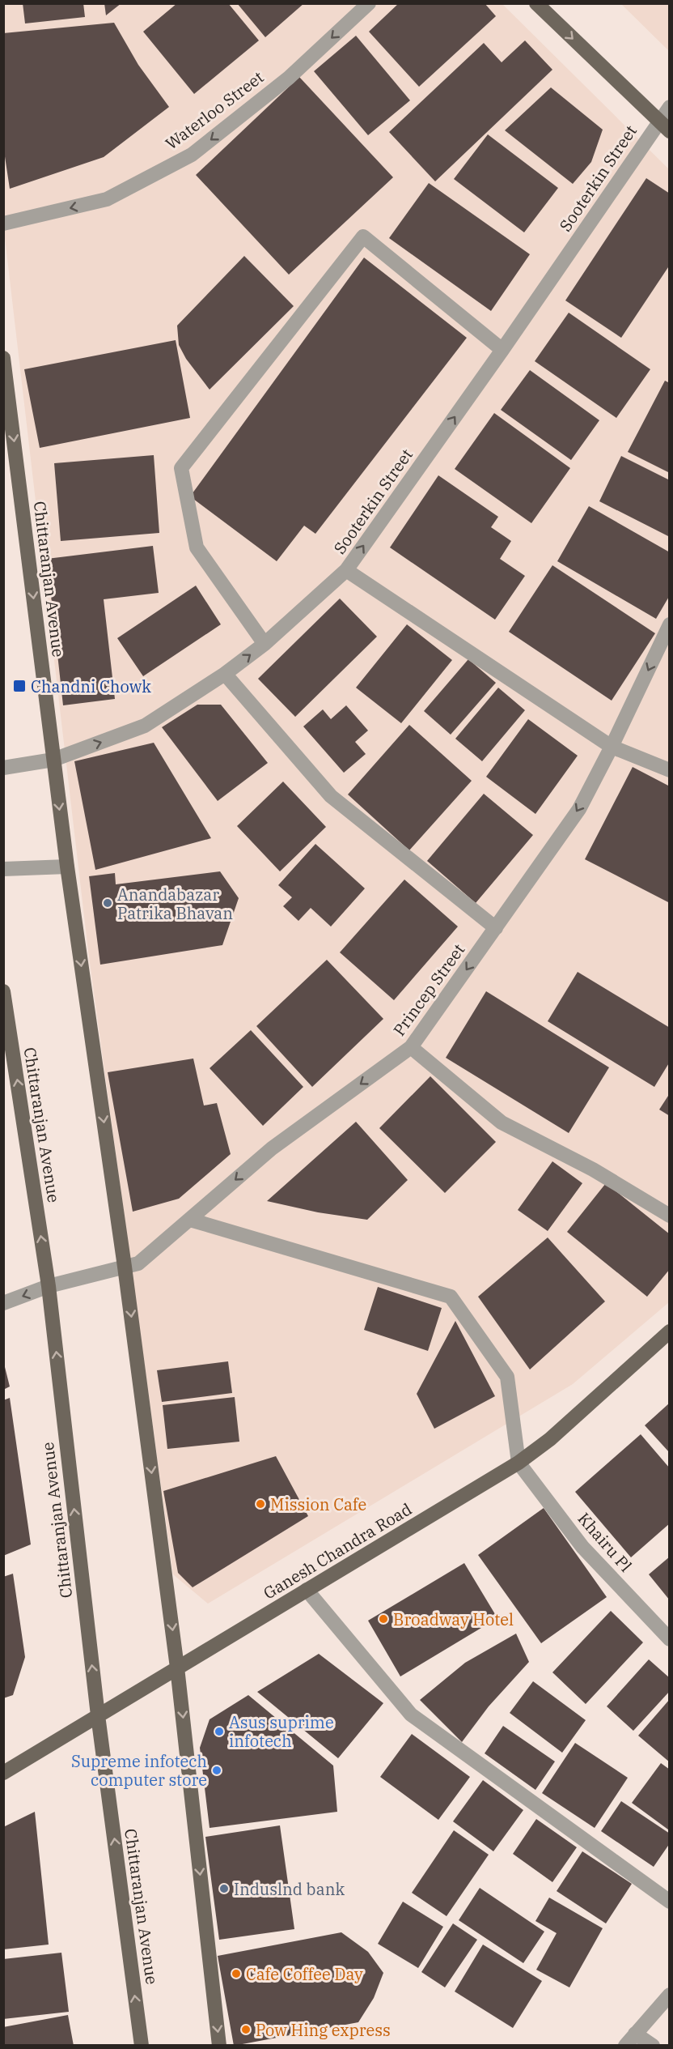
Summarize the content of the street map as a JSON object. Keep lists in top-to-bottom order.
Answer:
{
  "streets": {
    "main road": ["Chittaranjan Avenue", "Ganesh Chandra Road"],
    "street": [
      "Waterloo Street",
      "Sooterkin Street",
      "Princep Street",
      "Khairu Pl"
    ]
  },
  "crossings": [
    ["Sooterkin Street", "Chittaranjan Avenue"],
    ["Chittaranjan Avenue", "Princep Street"],
    ["Chittaranjan Avenue", "Ganesh Chandra Road"],
    ["Khairu Pl", "Ganesh Chandra Road"]
  ],
  "one_way": ["Waterloo Street", "Sooterkin Street", "Princep Street"],
  "places": {
    "transit": ["Chandni Chowk"],
    "other": [
      "Anandabazar Patrika Bhavan",
      "Mission Cafe",
      "Broadway Hotel",
      "Asus suprime infotech",
      "Supreme infotech computer store",
      "Induslnd bank",
      "Cafe Coffee Day",
      "Pow Hing express"
    ]
  }
}
